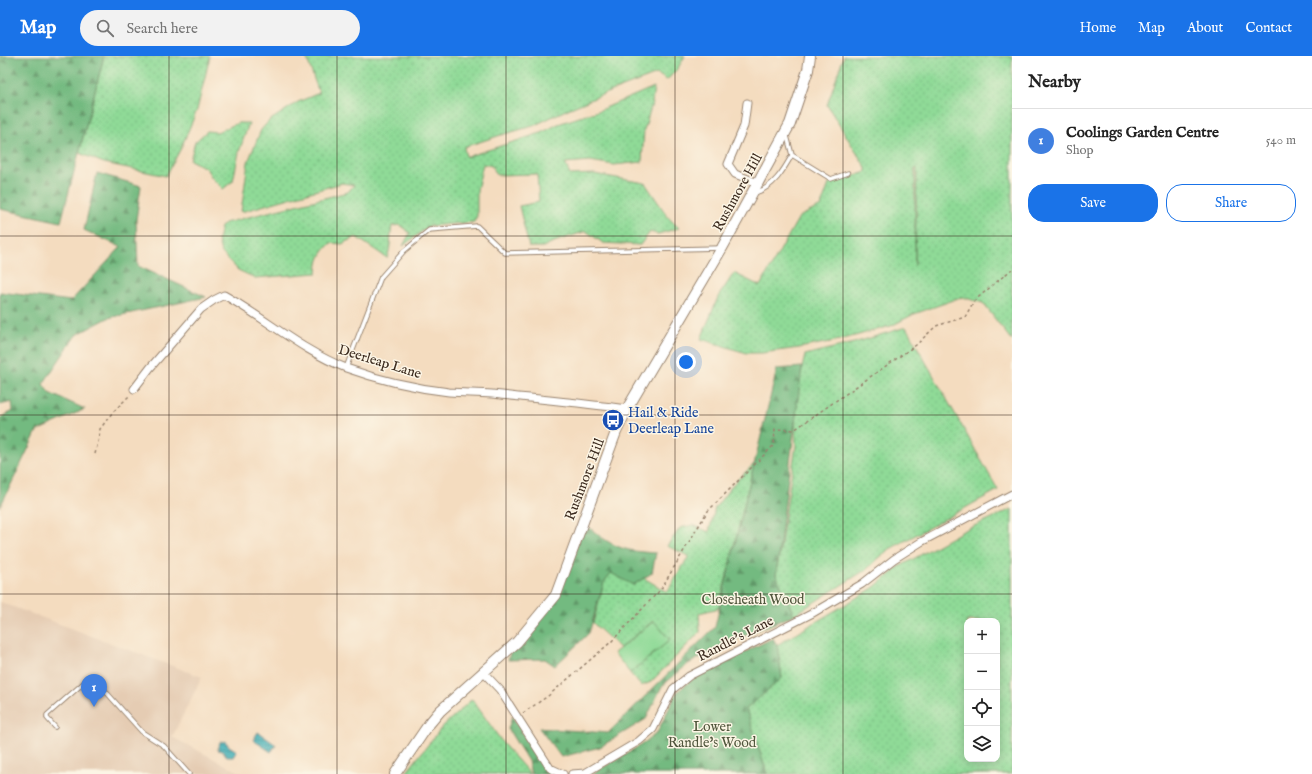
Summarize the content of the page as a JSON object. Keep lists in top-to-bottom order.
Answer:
{
  "streets": {
    "street": ["Rushmore Hill", "Deerleap Lane", "Randle's Lane"]
  },
  "crossings": [
    ["Rushmore Hill", "Deerleap Lane"]
  ],
  "parks": ["Closeheath Wood", "Lower Randle's Wood"],
  "places": {
    "bus stop": ["Hail & Ride Deerleap Lane"]
  },
  "page": {
    "header": "Map",
    "search": "Search here",
    "nav": [
      "Home",
      "Map",
      "About",
      "Contact"
    ],
    "heading": "Nearby",
    "list": [
      {
        "mark": "1",
        "name": "Coolings Garden Centre",
        "note": "Shop",
        "value": "540 m"
      }
    ],
    "buttons": ["Save", "Share"],
    "map_buttons": ["+", "−"],
    "pins": "1"
  }
}
